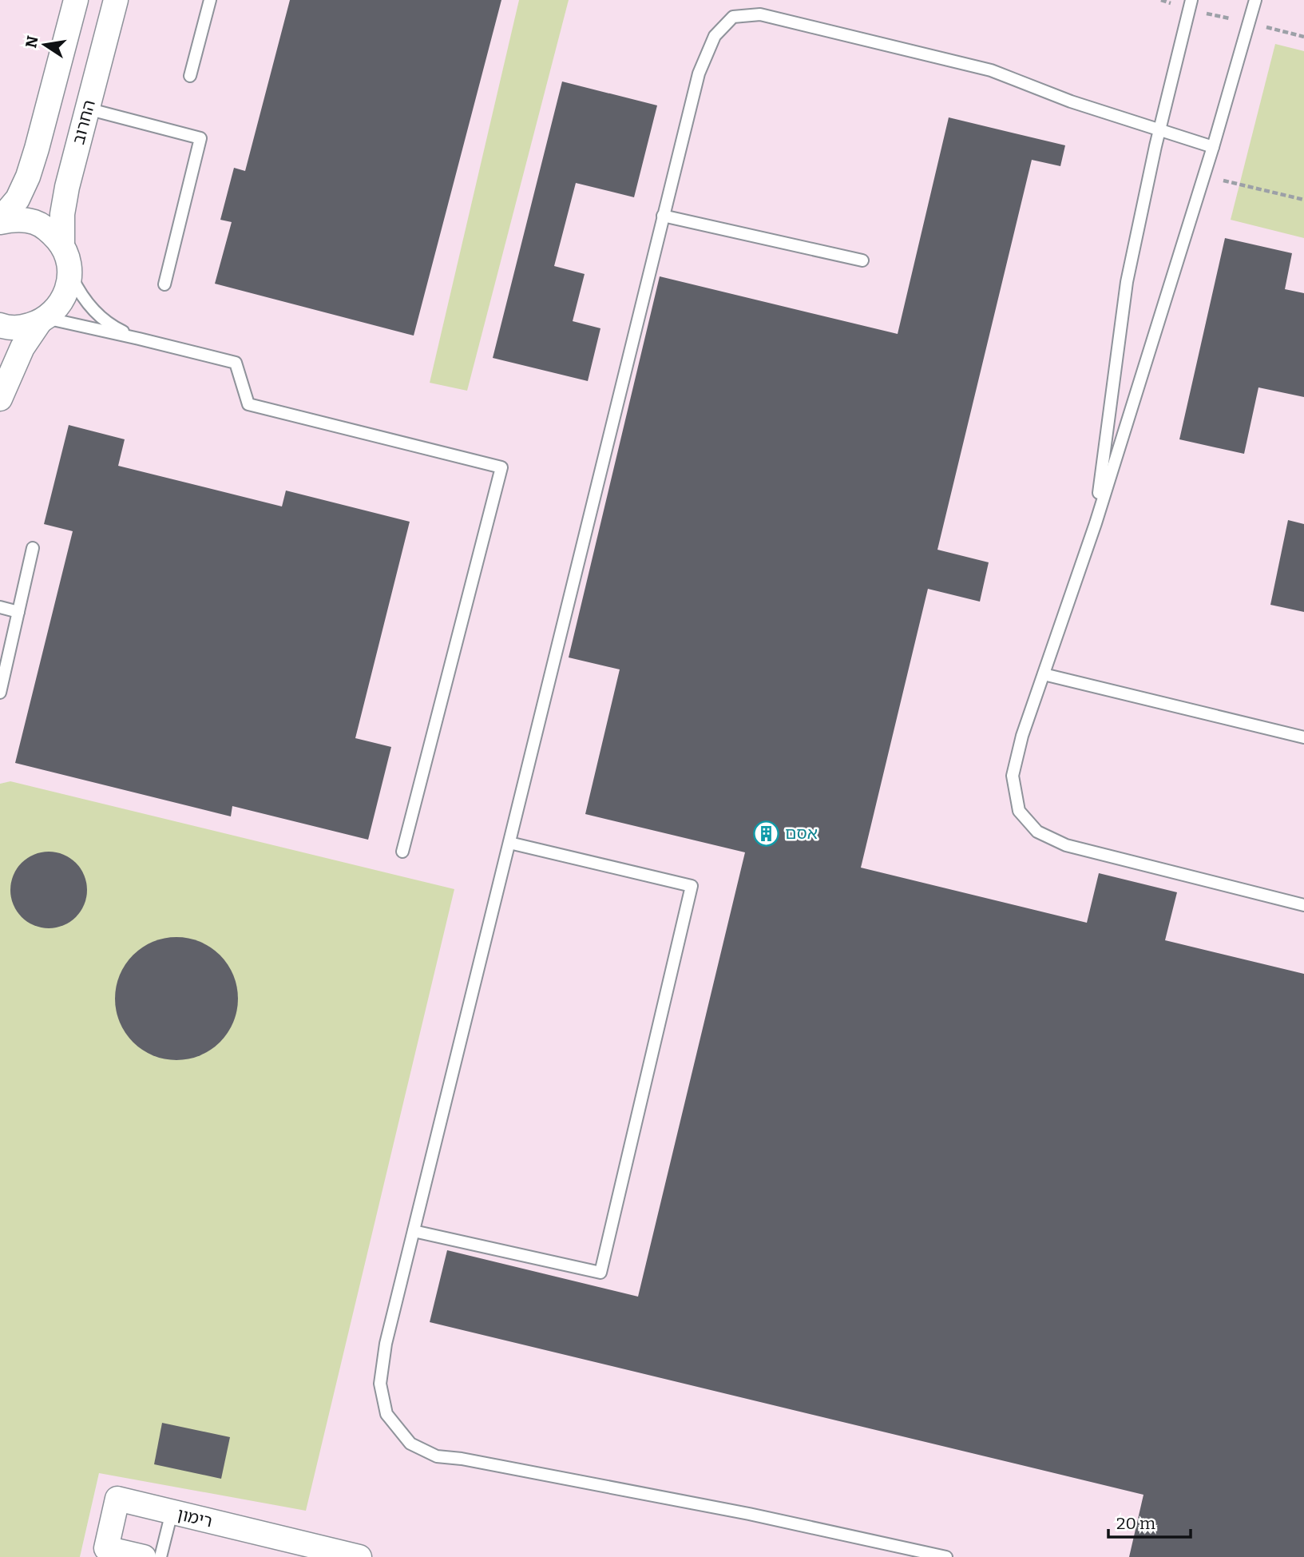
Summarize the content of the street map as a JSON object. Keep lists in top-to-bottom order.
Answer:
{
  "streets": {
    "street": ["החרוב", "רימון"]
  },
  "places": {
    "building": ["אסם"]
  },
  "scale_bar": "20 m",
  "north": "left"
}
